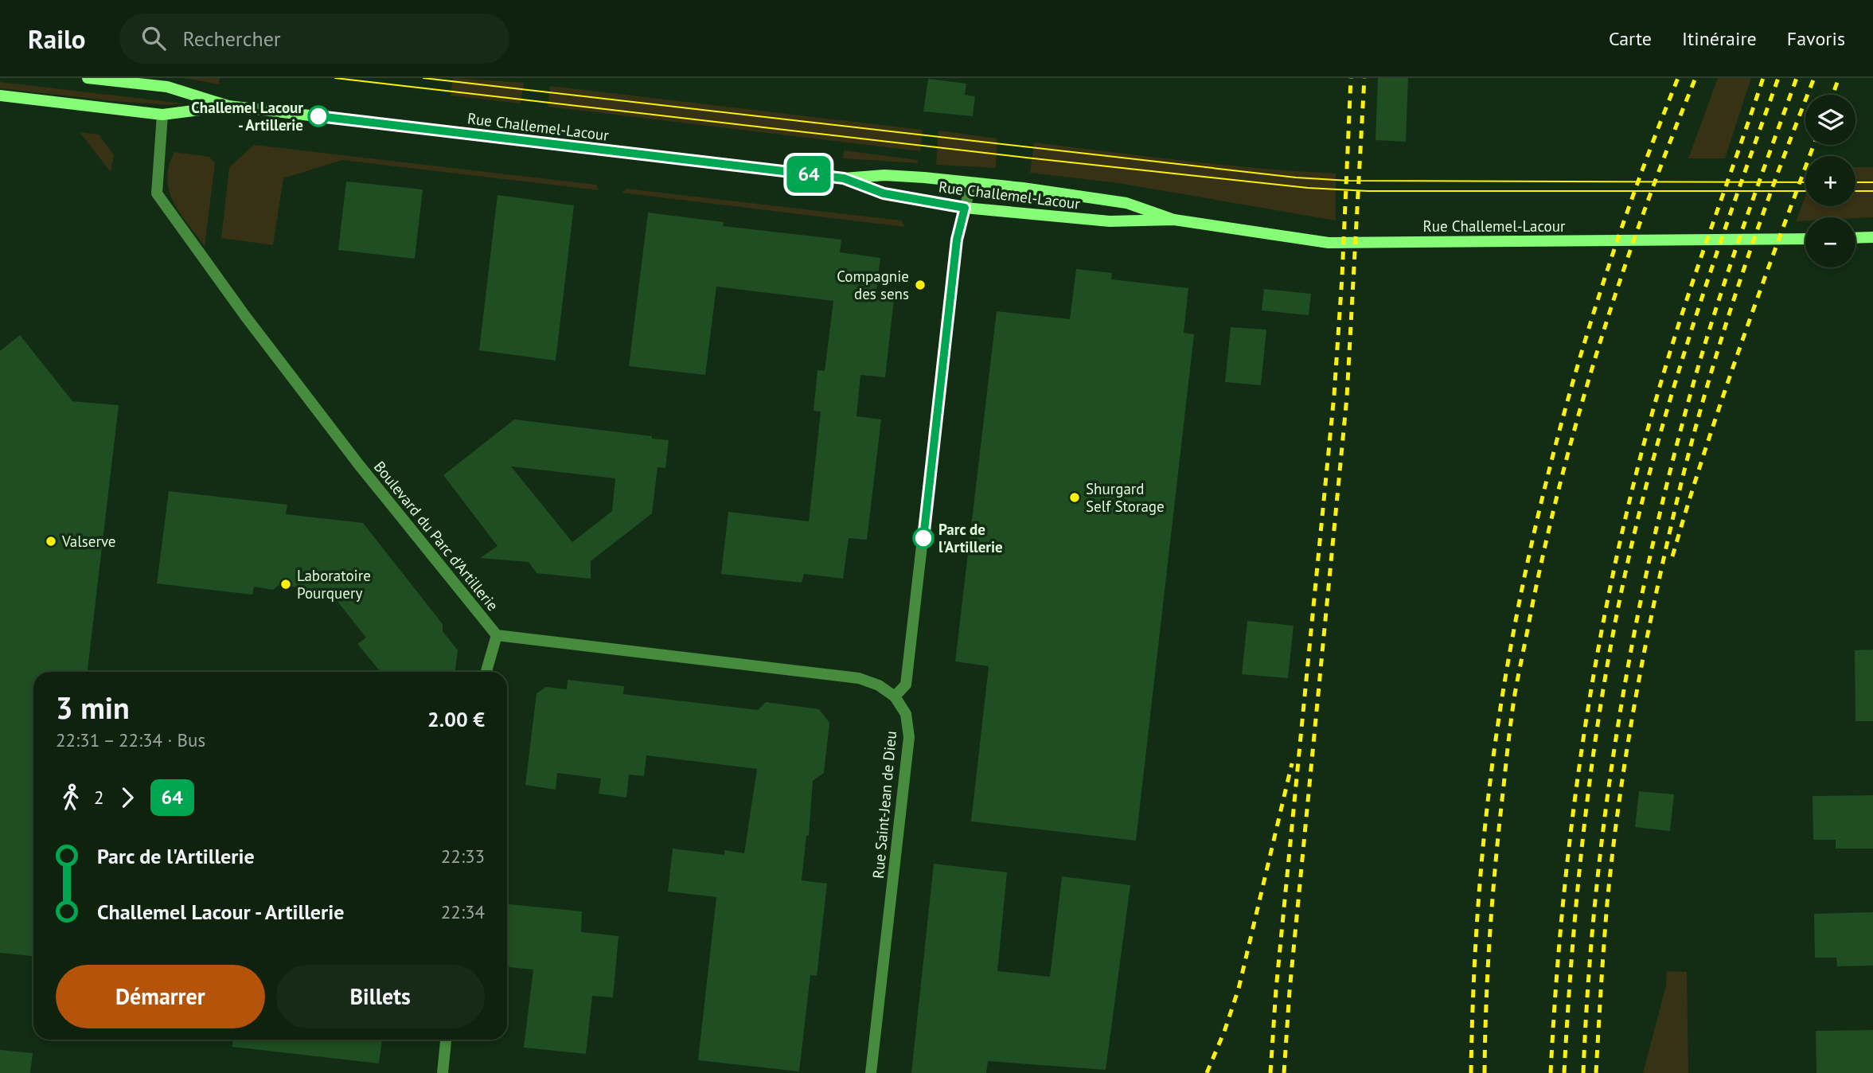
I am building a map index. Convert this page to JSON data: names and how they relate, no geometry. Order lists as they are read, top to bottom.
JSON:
{
  "streets": {
    "street": ["Rue Challemel-Lacour", "Boulevard du Parc d'Artillerie", "Rue Saint-Jean de Dieu"]
  },
  "crossings": [
    ["Rue Challemel-Lacour", "Boulevard du Parc d'Artillerie"],
    ["Boulevard du Parc d'Artillerie", "Rue Saint-Jean de Dieu"]
  ],
  "places": [
    "Challemel Lacour - Artillerie",
    "Compagnie des sens",
    "Shurgard Self Storage",
    "Parc de l'Artillerie",
    "Valserve",
    "Laboratoire Pourquery"
  ],
  "lines": ["bus line 64"],
  "page": {
    "header": "Railo",
    "search": "Rechercher",
    "nav": ["Carte", "Itinéraire", "Favoris"],
    "on_map": "64",
    "map_buttons": ["+", "−"],
    "heading": ["3 min", "22:31 – 22:34 · Bus", "2.00 €"],
    "legs": ["2", "64"],
    "list": [
      {
        "name": "Parc de l'Artillerie",
        "value": "22:33"
      },
      {
        "name": "Challemel Lacour - Artillerie",
        "value": "22:34"
      }
    ],
    "buttons": ["Démarrer", "Billets"]
  }
}
